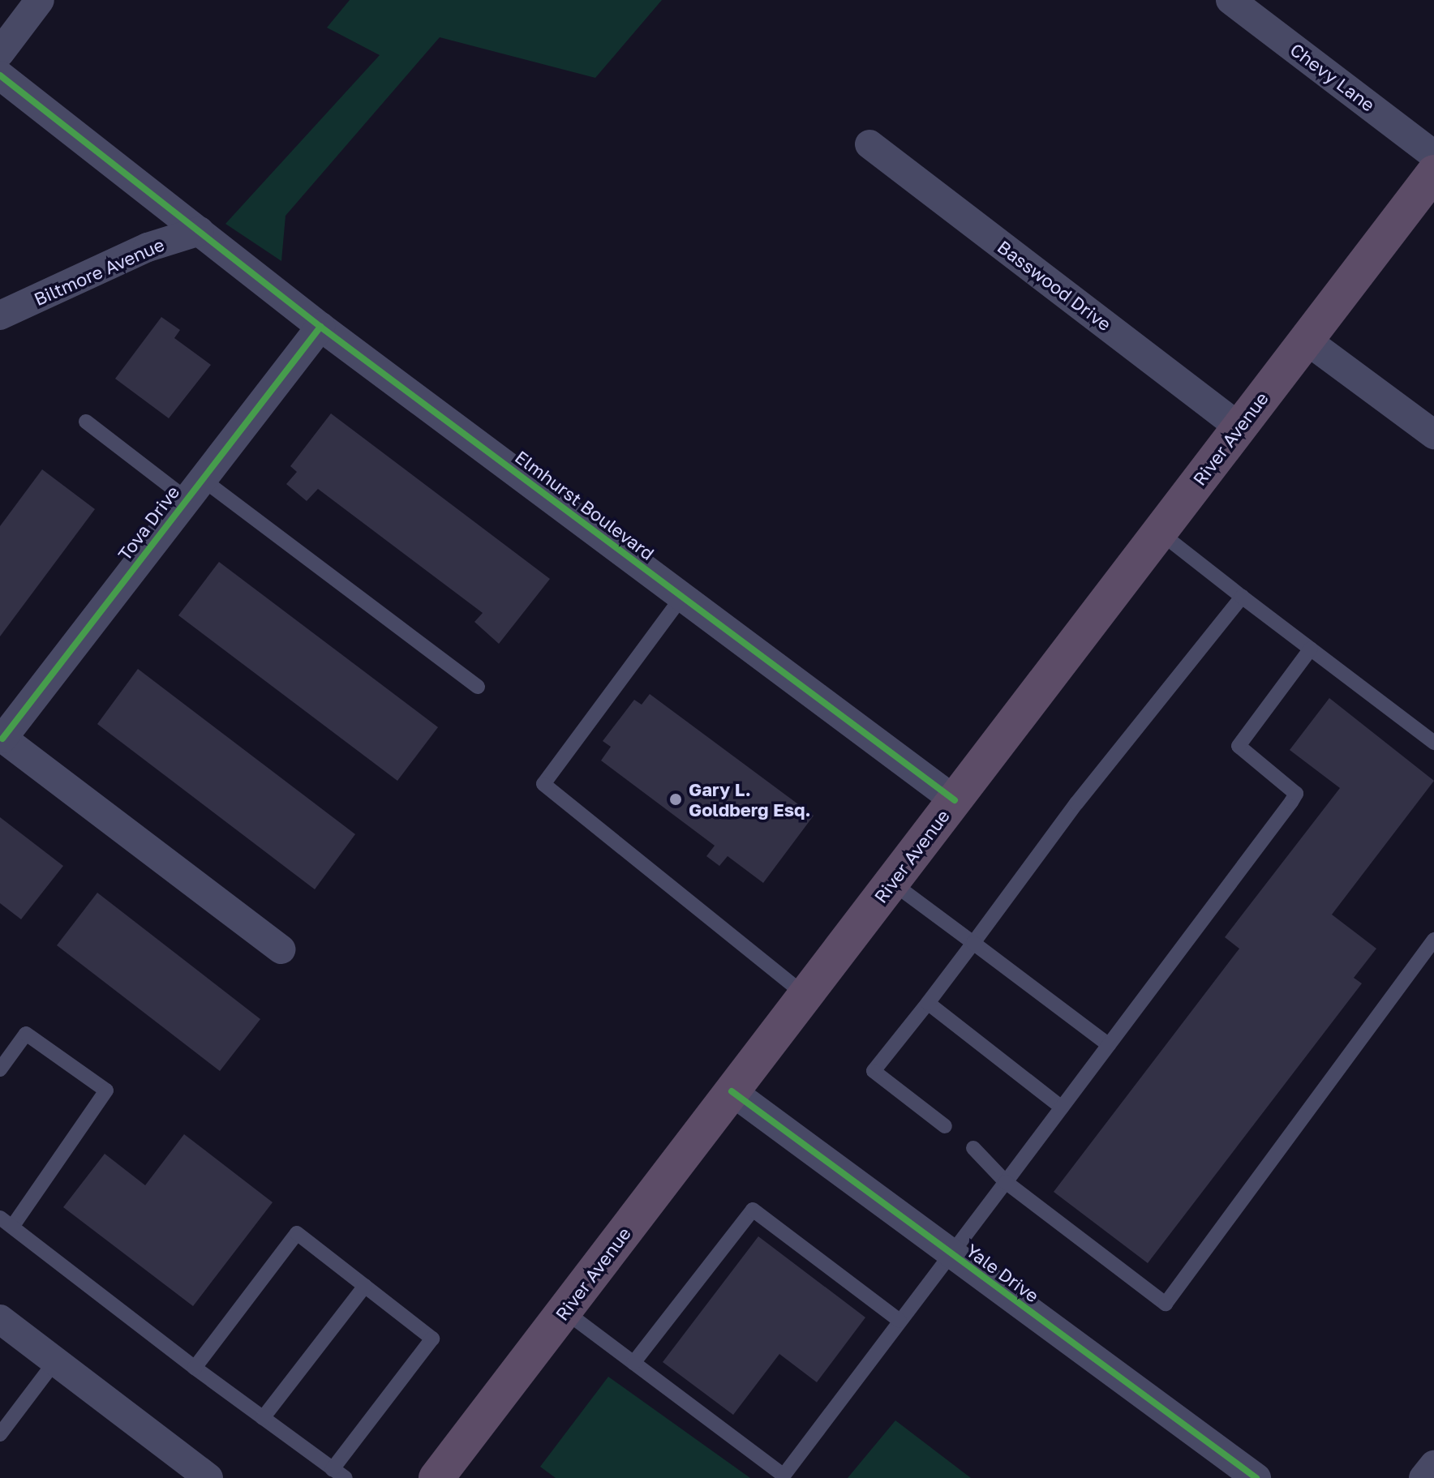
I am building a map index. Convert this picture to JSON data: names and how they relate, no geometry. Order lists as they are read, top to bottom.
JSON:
{
  "streets": {
    "highway": ["River Avenue"],
    "street": [
      "Chevy Lane",
      "Biltmore Avenue",
      "Basswood Drive",
      "Elmhurst Boulevard",
      "Tova Drive",
      "Yale Drive"
    ]
  },
  "crossings": [
    ["Biltmore Avenue", "Elmhurst Boulevard"],
    ["Basswood Drive", "River Avenue"],
    ["River Avenue", "Elmhurst Boulevard"],
    ["River Avenue", "Yale Drive"],
    ["Elmhurst Boulevard", "Tova Drive"]
  ],
  "places": ["Gary L. Goldberg Esq."]
}
